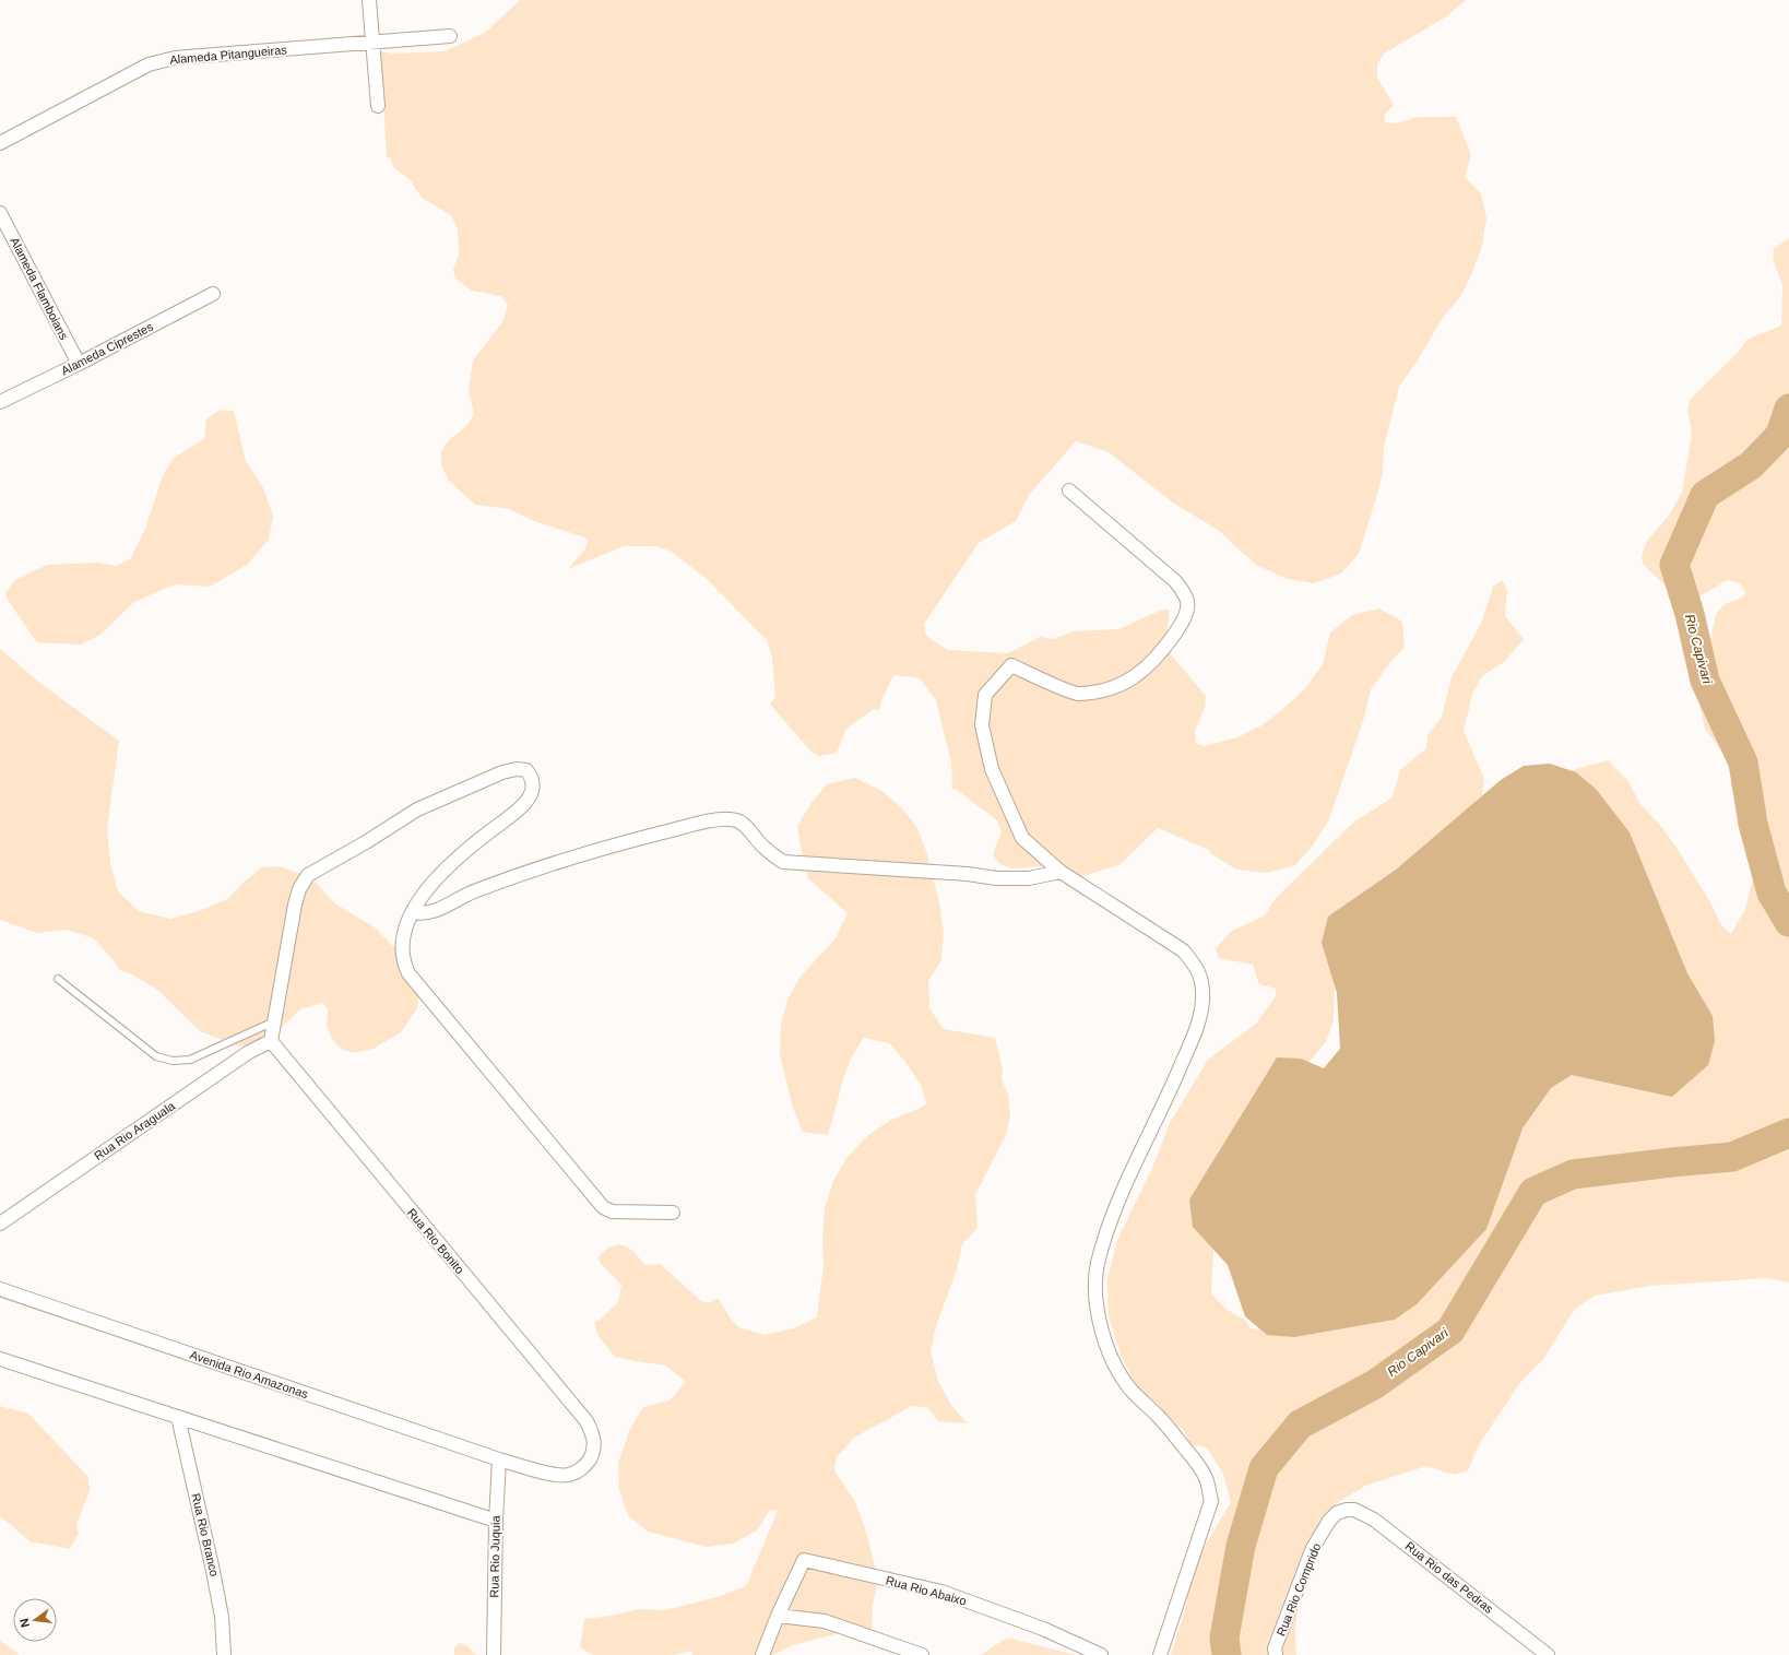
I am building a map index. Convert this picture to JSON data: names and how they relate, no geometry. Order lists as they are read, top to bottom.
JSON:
{
  "streets": {
    "street": [
      "Alameda Pitangueiras",
      "Alameda Flamboians",
      "Alameda Ciprestes",
      "Rua Rio Araguala",
      "Rua Rio Bonito",
      "Avenida Rio Amazonas",
      "Rua Rio Branco",
      "Rua Rio Juquia",
      "Rua Rio das Pedras",
      "Rua Rio Comprido",
      "Rua Rio Abaixo"
    ]
  },
  "crossings": [
    ["Alameda Flamboians", "Alameda Ciprestes"],
    ["Rua Rio Araguala", "Rua Rio Bonito"],
    ["Rua Rio Bonito", "Avenida Rio Amazonas"],
    ["Rua Rio Bonito", "Rua Rio Juquia"],
    ["Avenida Rio Amazonas", "Rua Rio Juquia"],
    ["Rua Rio das Pedras", "Rua Rio Comprido"]
  ],
  "water": ["Rio Capivari"],
  "north": "left"
}
